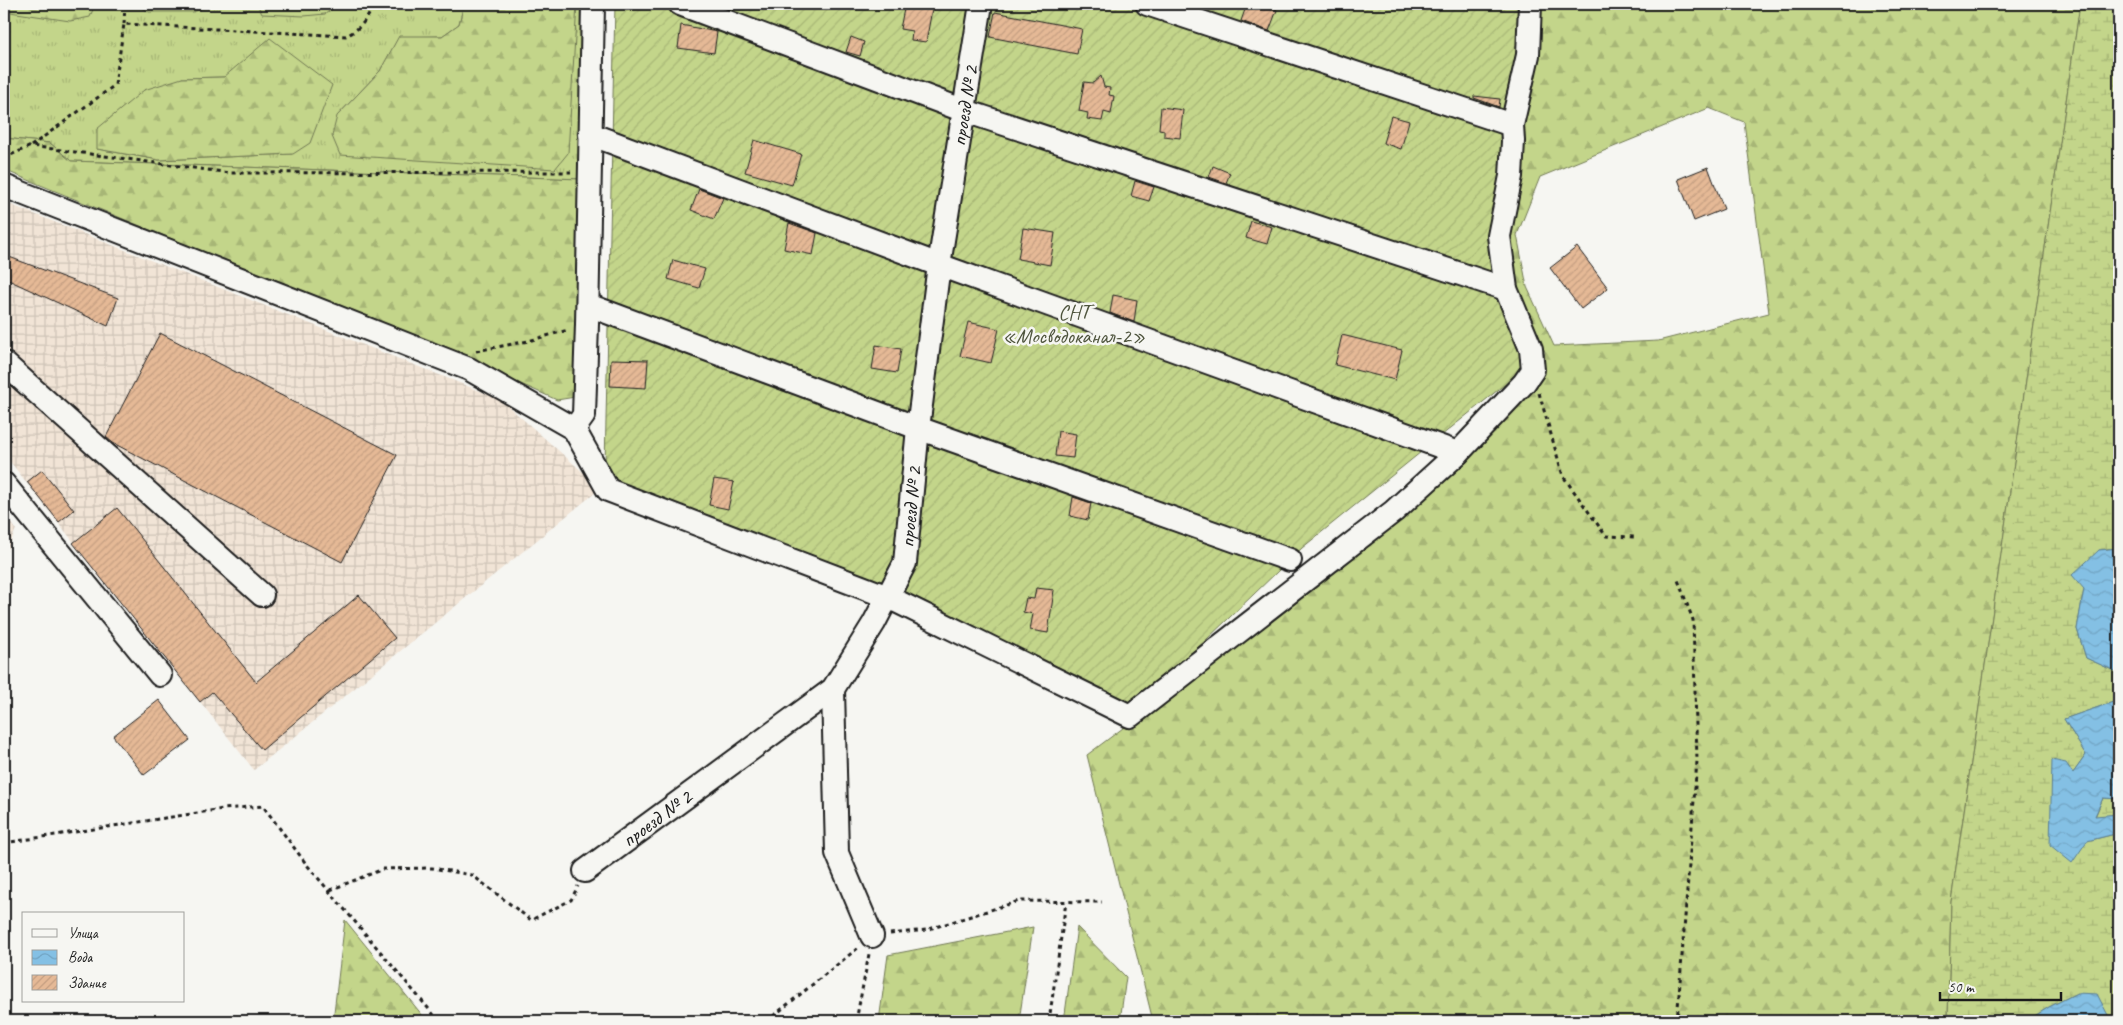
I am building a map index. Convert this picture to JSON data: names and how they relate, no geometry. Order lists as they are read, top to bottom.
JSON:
{
  "streets": {
    "street": ["проезд № 2"]
  },
  "parks": ["СНТ «Мосводоканал-2»"],
  "legend": ["Улица", "Вода", "Здание"],
  "scale_bar": "50 m"
}
